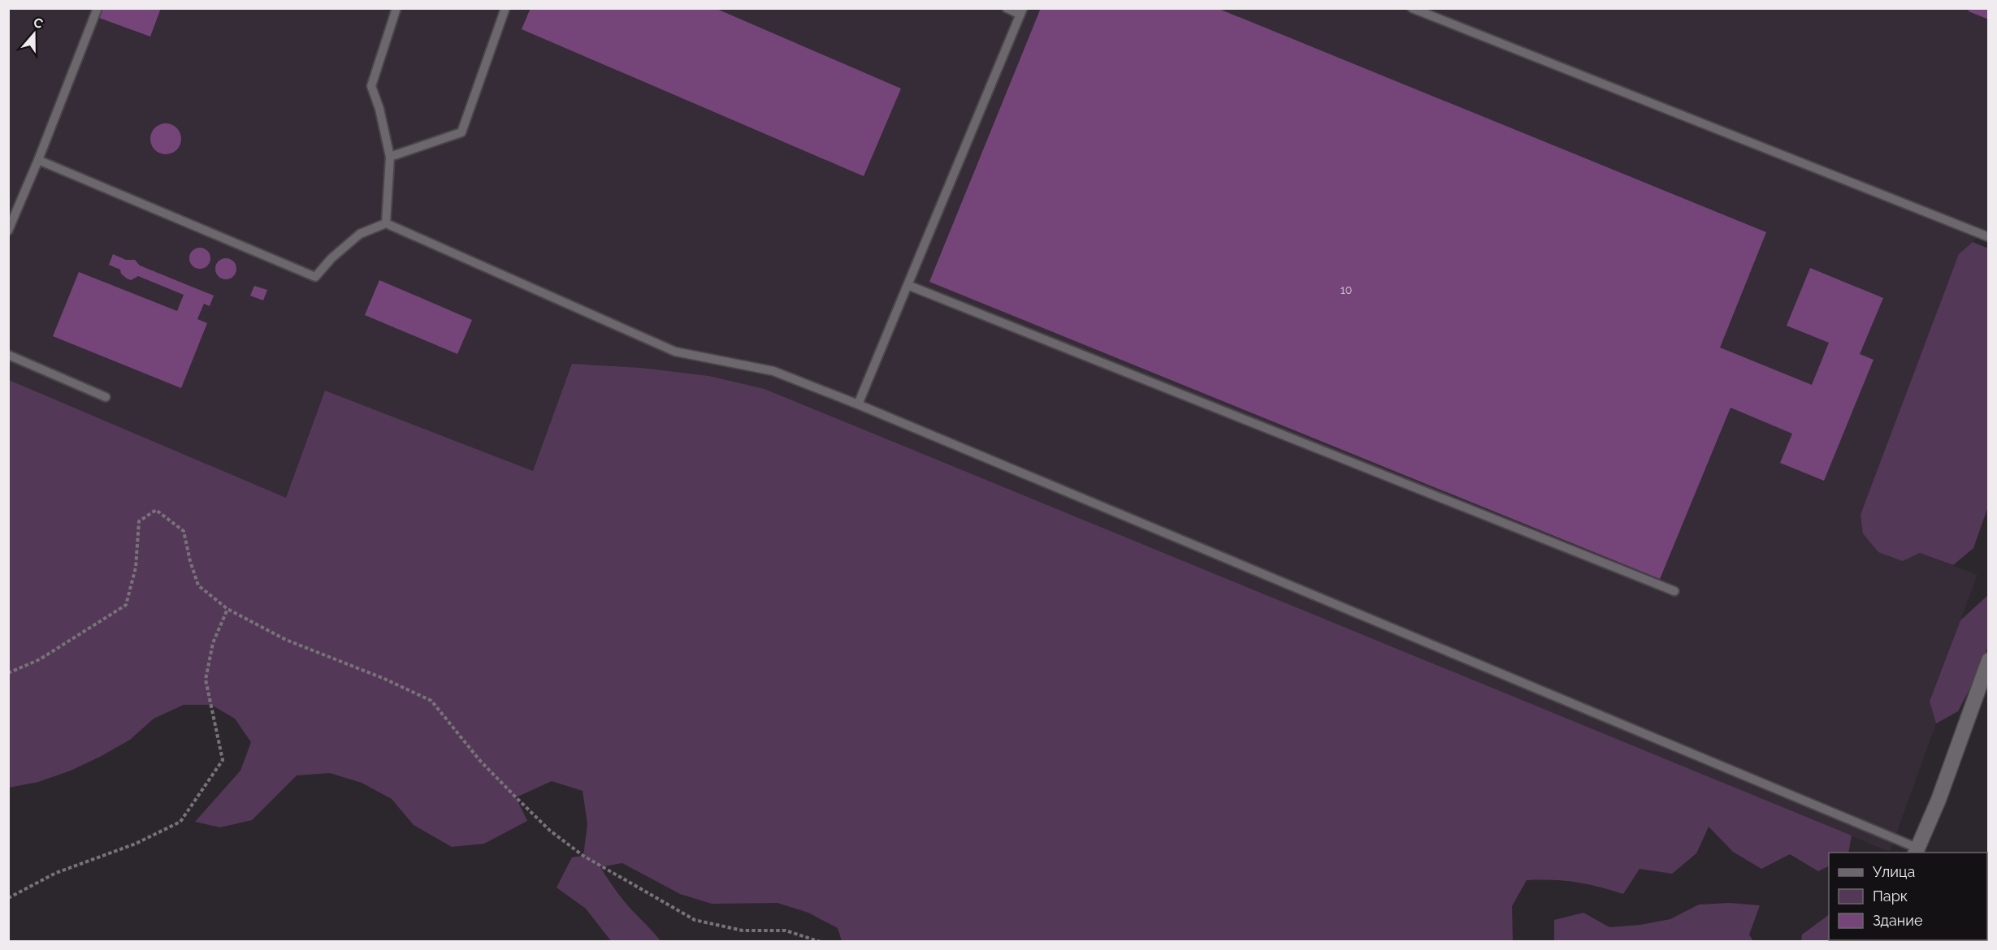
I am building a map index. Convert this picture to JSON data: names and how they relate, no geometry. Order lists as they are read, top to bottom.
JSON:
{
  "house_numbers": ["10"],
  "legend": ["Улица", "Парк", "Здание"],
  "north": "top"
}
